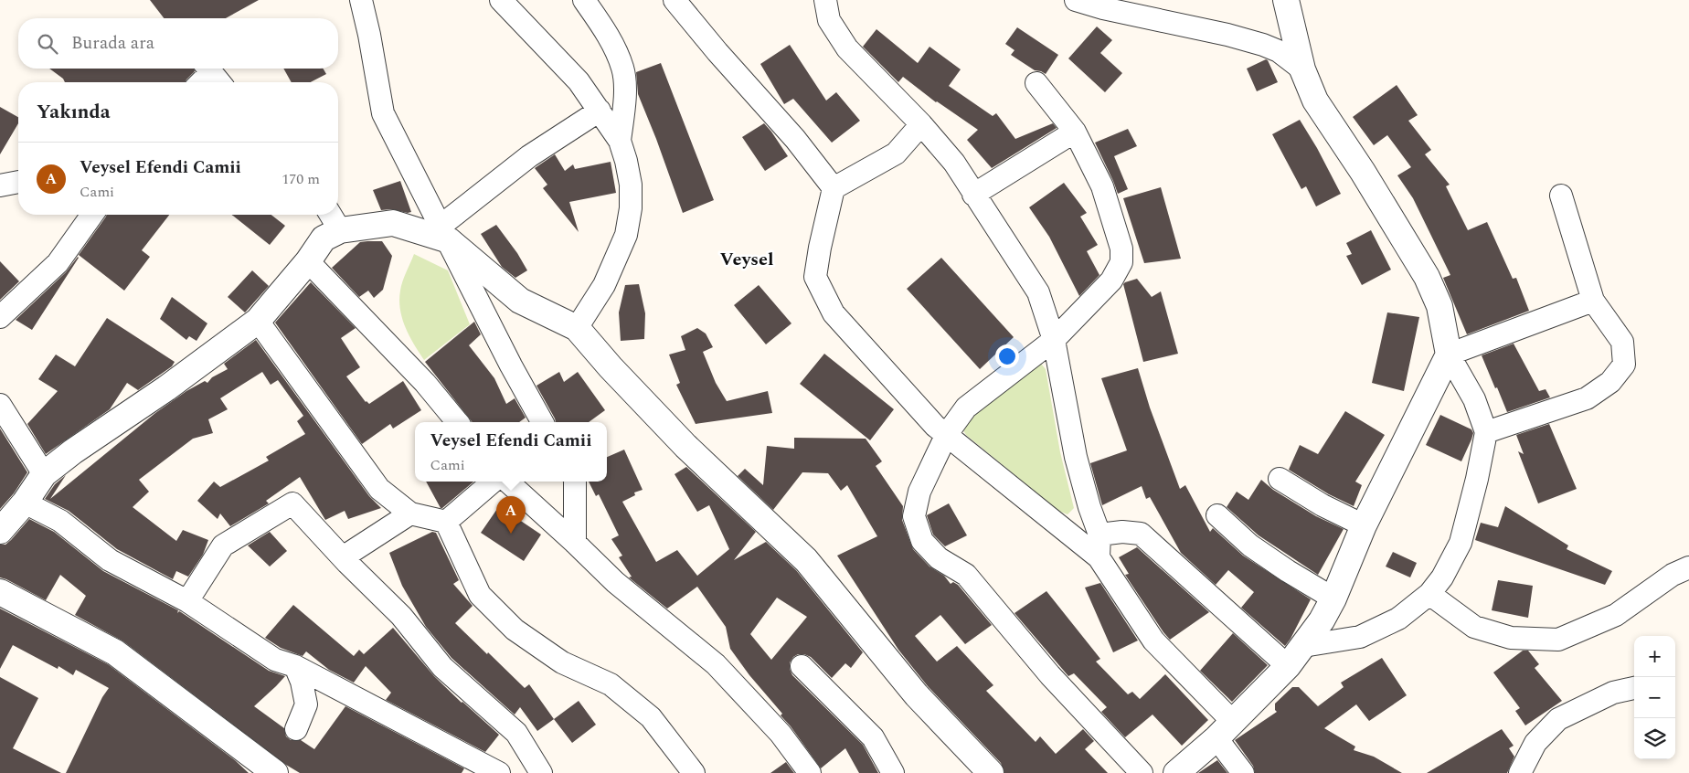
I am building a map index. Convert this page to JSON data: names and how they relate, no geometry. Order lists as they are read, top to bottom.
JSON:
{
  "districts": ["Veysel"],
  "page": {
    "search": "Burada ara",
    "heading": "Yakında",
    "list": [
      {
        "mark": "A",
        "name": "Veysel Efendi Camii",
        "note": "Cami",
        "value": "170 m"
      }
    ],
    "popup": ["Veysel Efendi Camii", "Cami"],
    "pins": "A",
    "map_buttons": ["+", "−"]
  }
}
